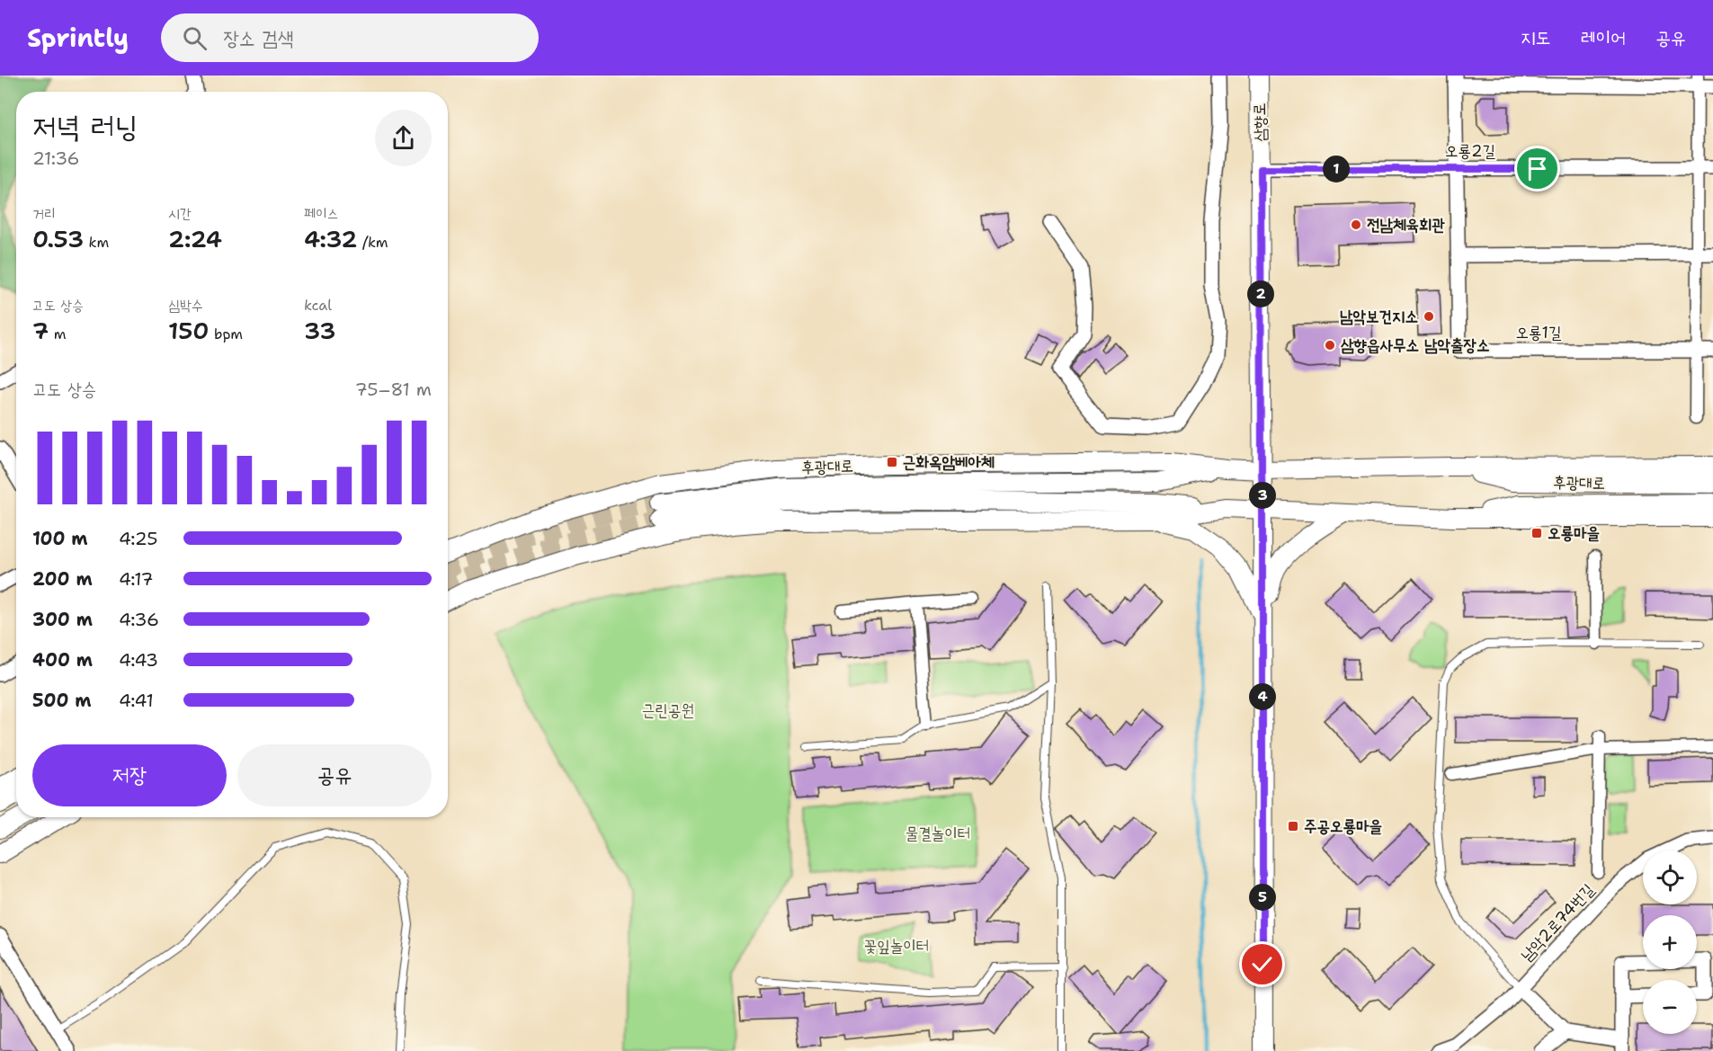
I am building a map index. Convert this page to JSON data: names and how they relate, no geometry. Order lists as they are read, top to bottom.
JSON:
{
  "streets": {
    "street": [
      "삼향로",
      "오룡2길",
      "오룡1길",
      "후광대로",
      "남악2로74번길"
    ]
  },
  "crossings": [
    ["삼향로", "오룡2길"],
    ["삼향로", "후광대로"],
    ["오룡2길", "오룡1길"]
  ],
  "parks": ["근린공원", "물결놀이터", "꽃잎놀이터"],
  "places": {
    "other": ["전남체육회관", "남악보건지소", "삼향읍사무소 남악출장소"],
    "transit": ["근화옥암베아체", "오룡마을", "주공오룡마을"]
  },
  "page": {
    "header": "Sprintly",
    "search": "장소 검색",
    "nav": ["지도", "레이어", "공유"],
    "heading": ["저녁 러닝", "21:36"],
    "pins": [
      "1",
      "2",
      "3",
      "4",
      "5"
    ],
    "stats": [
      ["거리", "0.53 km"],
      ["시간", "2:24"],
      ["페이스", "4:32 /km"],
      ["고도 상승", "7 m"],
      ["심박수", "150 bpm"],
      ["kcal", "33"]
    ],
    "chart": ["고도 상승", "75–81 m"],
    "list": [
      {
        "name": "100 m",
        "note": "4:25"
      },
      {
        "name": "200 m",
        "note": "4:17"
      },
      {
        "name": "300 m",
        "note": "4:36"
      },
      {
        "name": "400 m",
        "note": "4:43"
      },
      {
        "name": "500 m",
        "note": "4:41"
      }
    ],
    "buttons": ["저장", "공유"],
    "map_buttons": ["+", "−"]
  }
}
